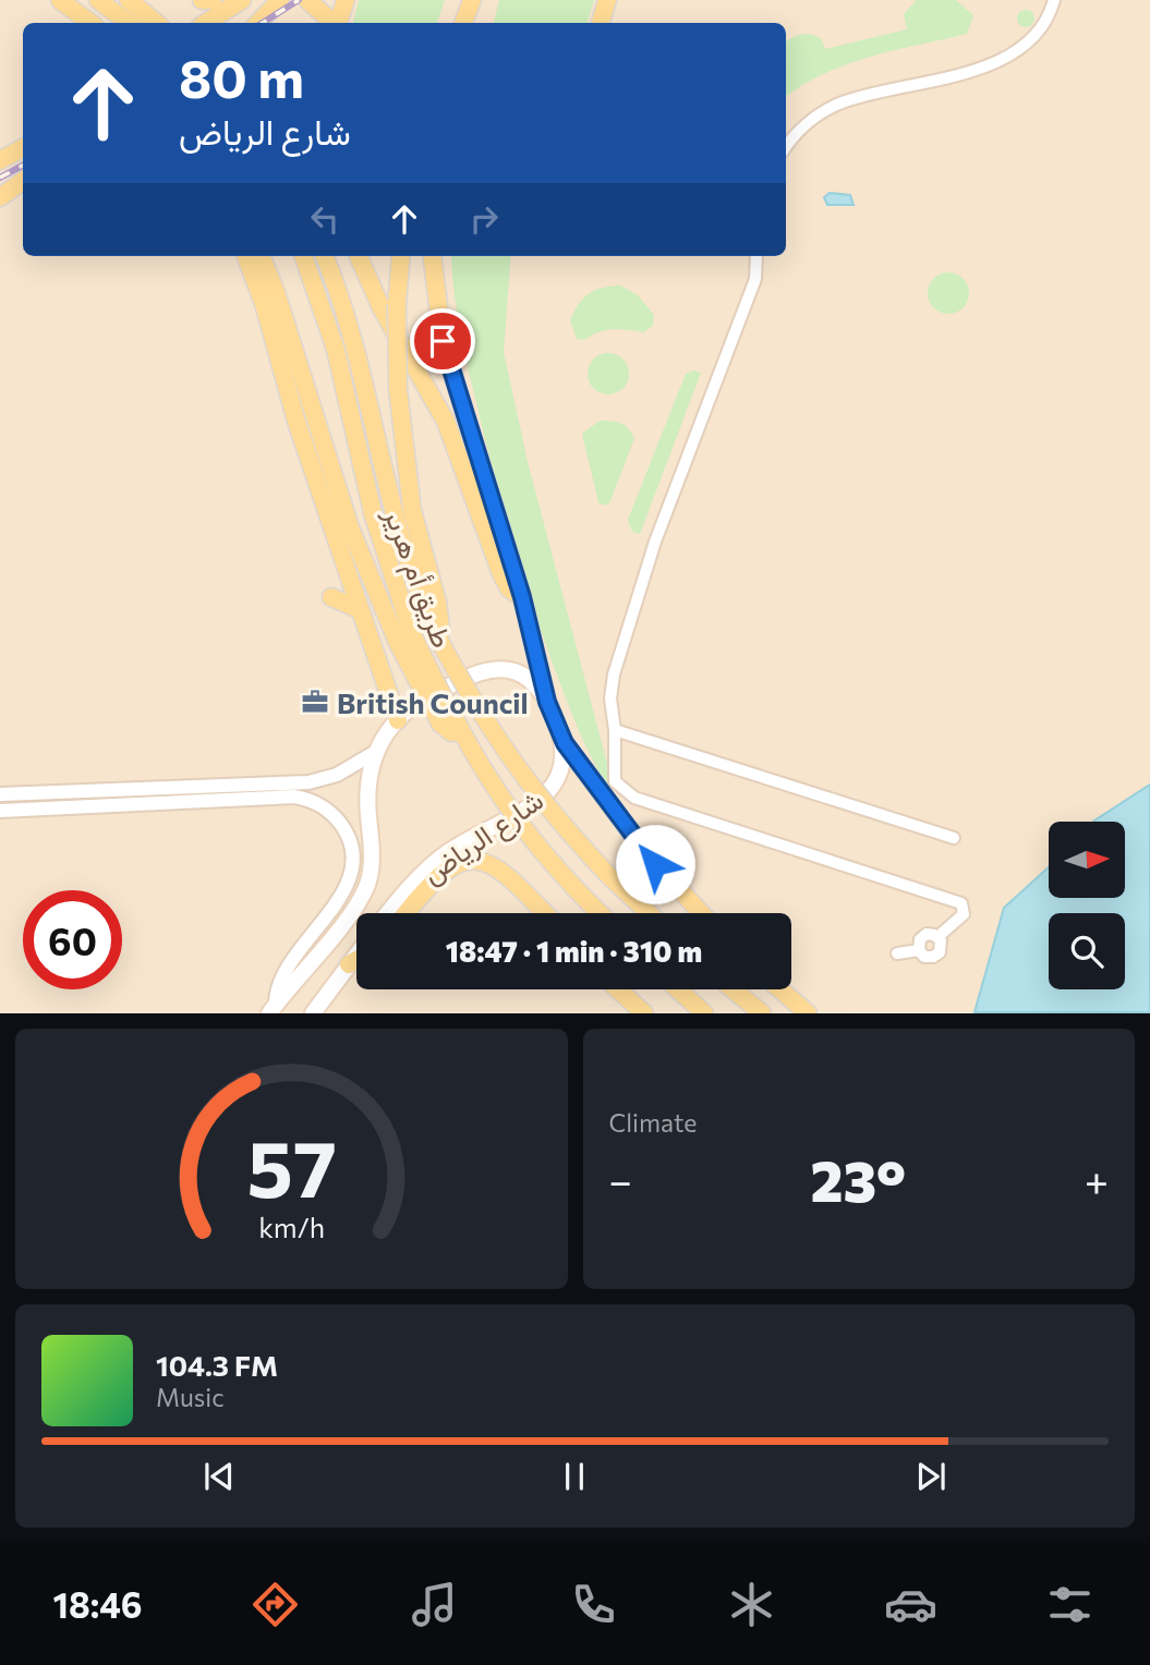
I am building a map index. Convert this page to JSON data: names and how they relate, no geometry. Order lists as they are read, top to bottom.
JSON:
{
  "streets": {
    "main road": ["طريق أم هرير", "شارع الرياض"]
  },
  "places": {
    "office": ["British Council"]
  },
  "north": "right",
  "page": {
    "turn": ["80 m", "شارع الرياض"],
    "limit": "60",
    "trip": "18:47 · 1 min · 310 m",
    "tile": "Climate",
    "heat": ["−", "23°", "+"],
    "song": ["104.3 FM", "Music"],
    "tabs": "18:46",
    "gauge": ["57", "km/h"]
  }
}
